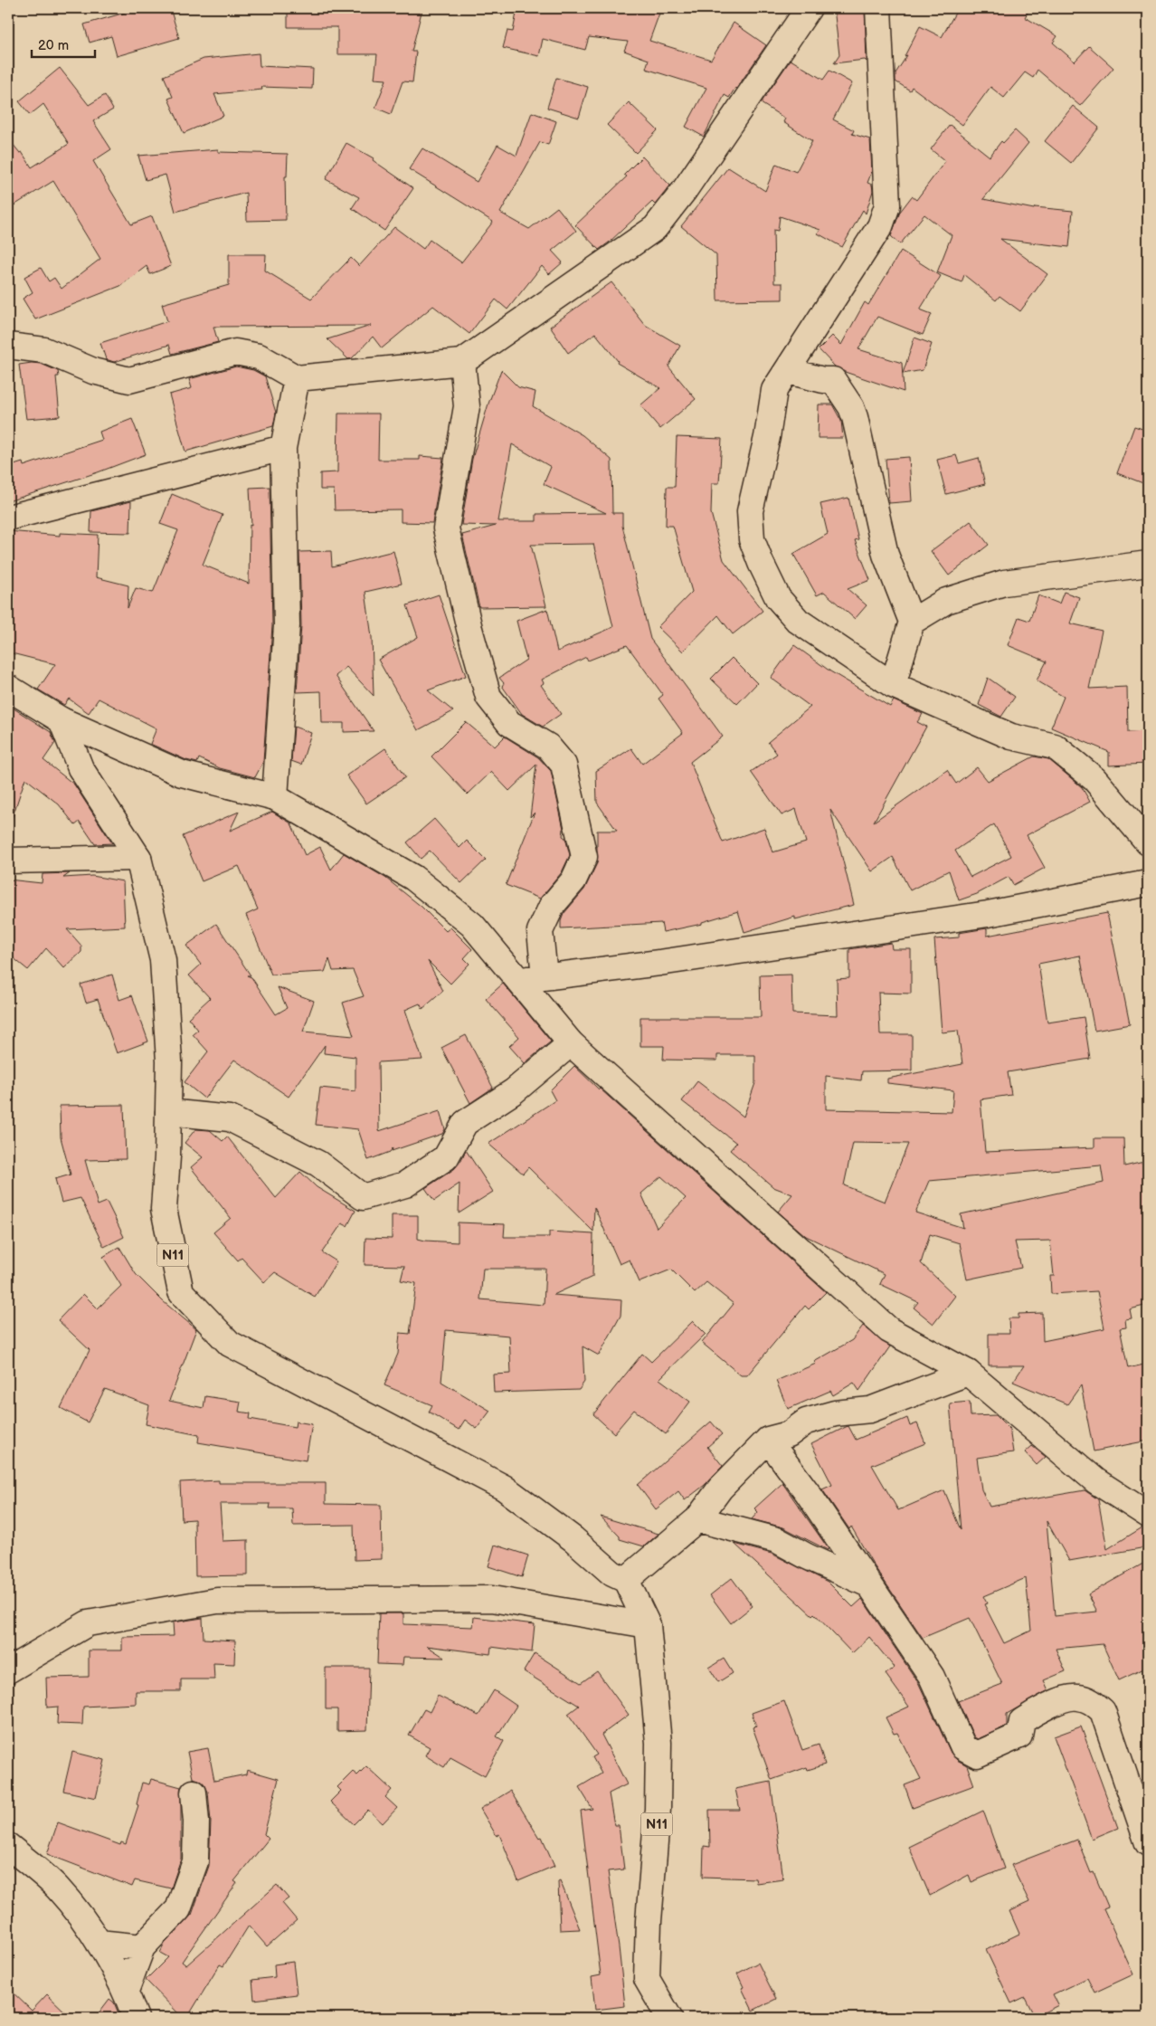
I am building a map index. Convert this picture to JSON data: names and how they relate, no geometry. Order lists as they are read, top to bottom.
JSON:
{
  "streets": {
    "main road": ["N11"]
  },
  "scale_bar": "20 m"
}
